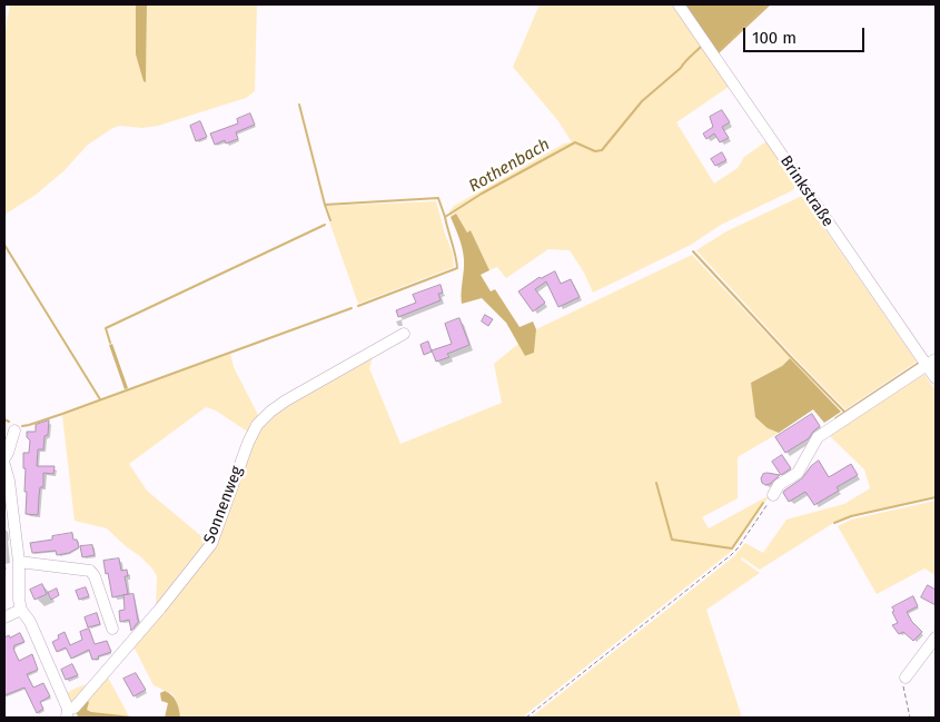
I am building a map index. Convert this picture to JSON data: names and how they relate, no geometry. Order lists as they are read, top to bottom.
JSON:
{
  "streets": {
    "street": ["Brinkstraße", "Sonnenweg"]
  },
  "water": ["Rothenbach"],
  "scale_bar": "100 m"
}
